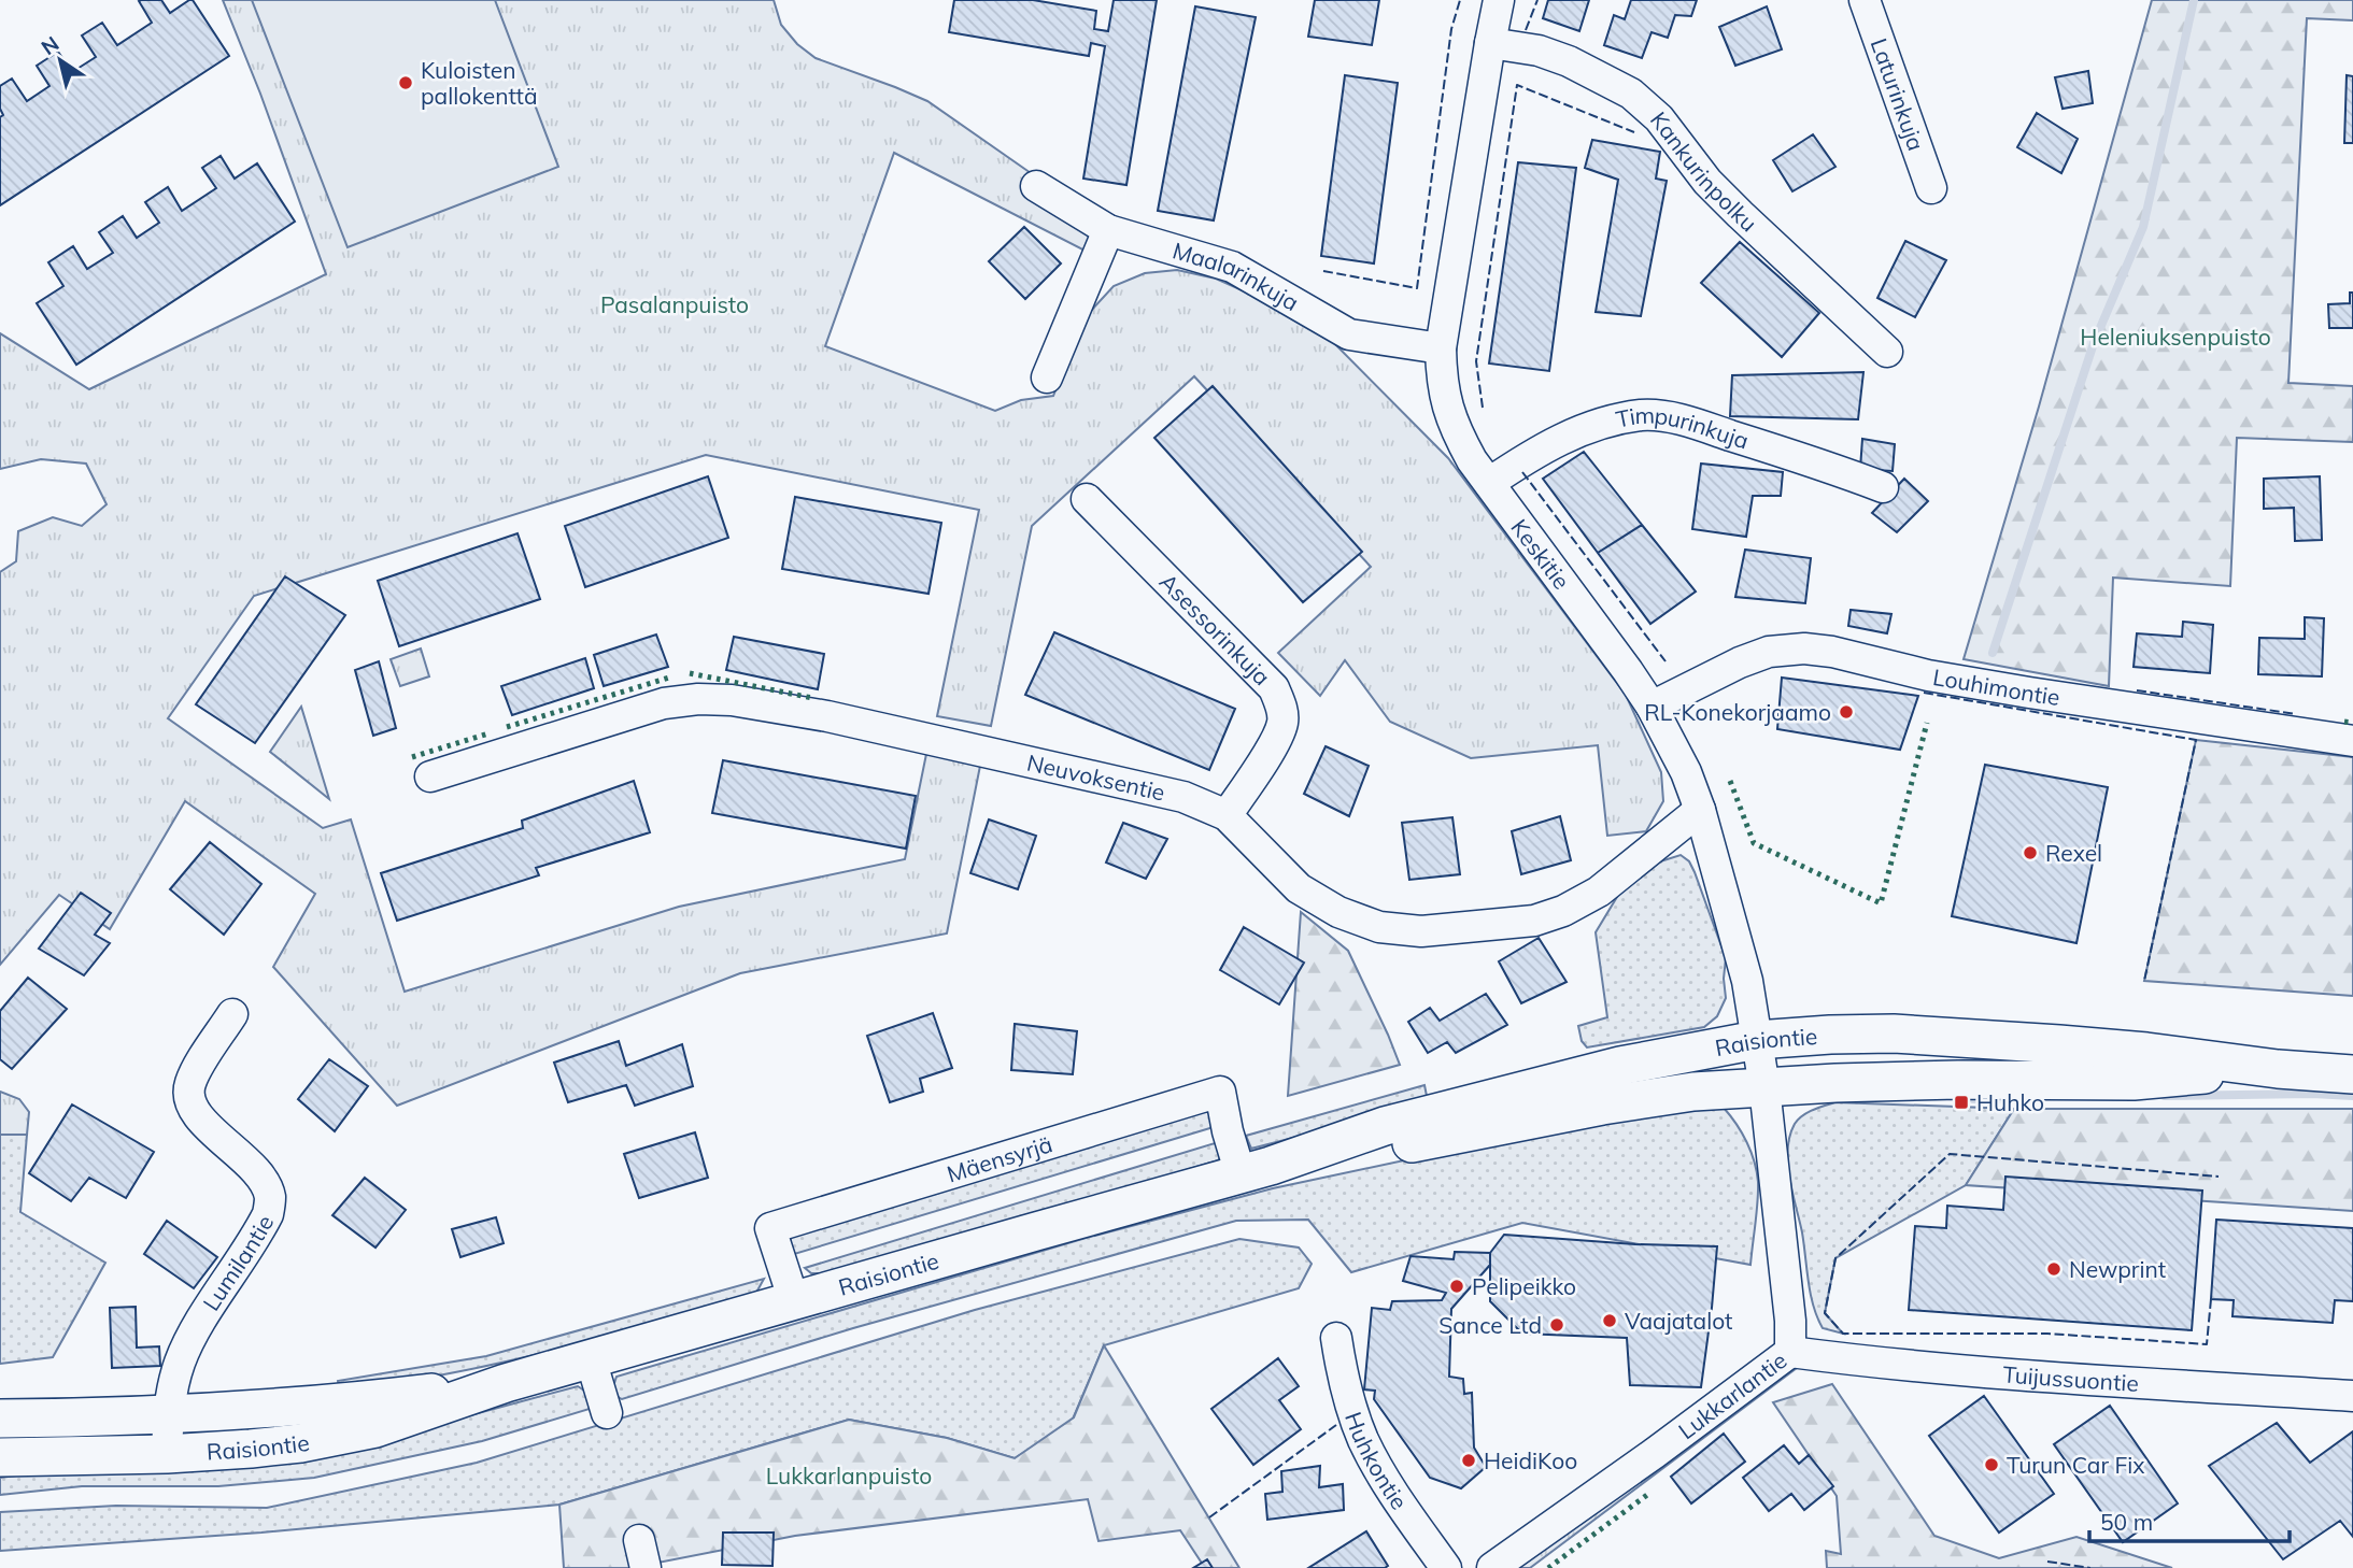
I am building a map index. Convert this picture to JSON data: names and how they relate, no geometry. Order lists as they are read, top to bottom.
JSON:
{
  "streets": {
    "main road": ["Raisiontie"],
    "street": [
      "Laturinkuja",
      "Kankurinpolku",
      "Maalarinkuja",
      "Timpurinkuja",
      "Keskitie",
      "Asessorinkuja",
      "Louhimontie",
      "Neuvoksentie",
      "Mäensyrjä",
      "Lumilantie",
      "Tuijussuontie",
      "Lukkarlantie",
      "Huhkontie"
    ]
  },
  "crossings": [
    ["Kankurinpolku", "Keskitie"],
    ["Maalarinkuja", "Keskitie"],
    ["Timpurinkuja", "Keskitie"],
    ["Keskitie", "Louhimontie"],
    ["Keskitie", "Neuvoksentie"],
    ["Keskitie", "Raisiontie"],
    ["Keskitie", "Lukkarlantie"],
    ["Asessorinkuja", "Neuvoksentie"],
    ["Raisiontie", "Mäensyrjä"],
    ["Raisiontie", "Lumilantie"],
    ["Raisiontie", "Lukkarlantie"],
    ["Tuijussuontie", "Lukkarlantie"]
  ],
  "parks": ["Pasalanpuisto", "Heleniuksenpuisto", "Lukkarlanpuisto"],
  "places": {
    "other": [
      "Kuloisten pallokenttä",
      "RL-Konekorjaamo",
      "Rexel",
      "Newprint",
      "Pelipeikko",
      "Vaajatalot",
      "Sance Ltd",
      "HeidiKoo",
      "Turun Car Fix"
    ],
    "transit": ["Huhko"]
  },
  "scale_bar": "50 m",
  "north": "top left"
}
